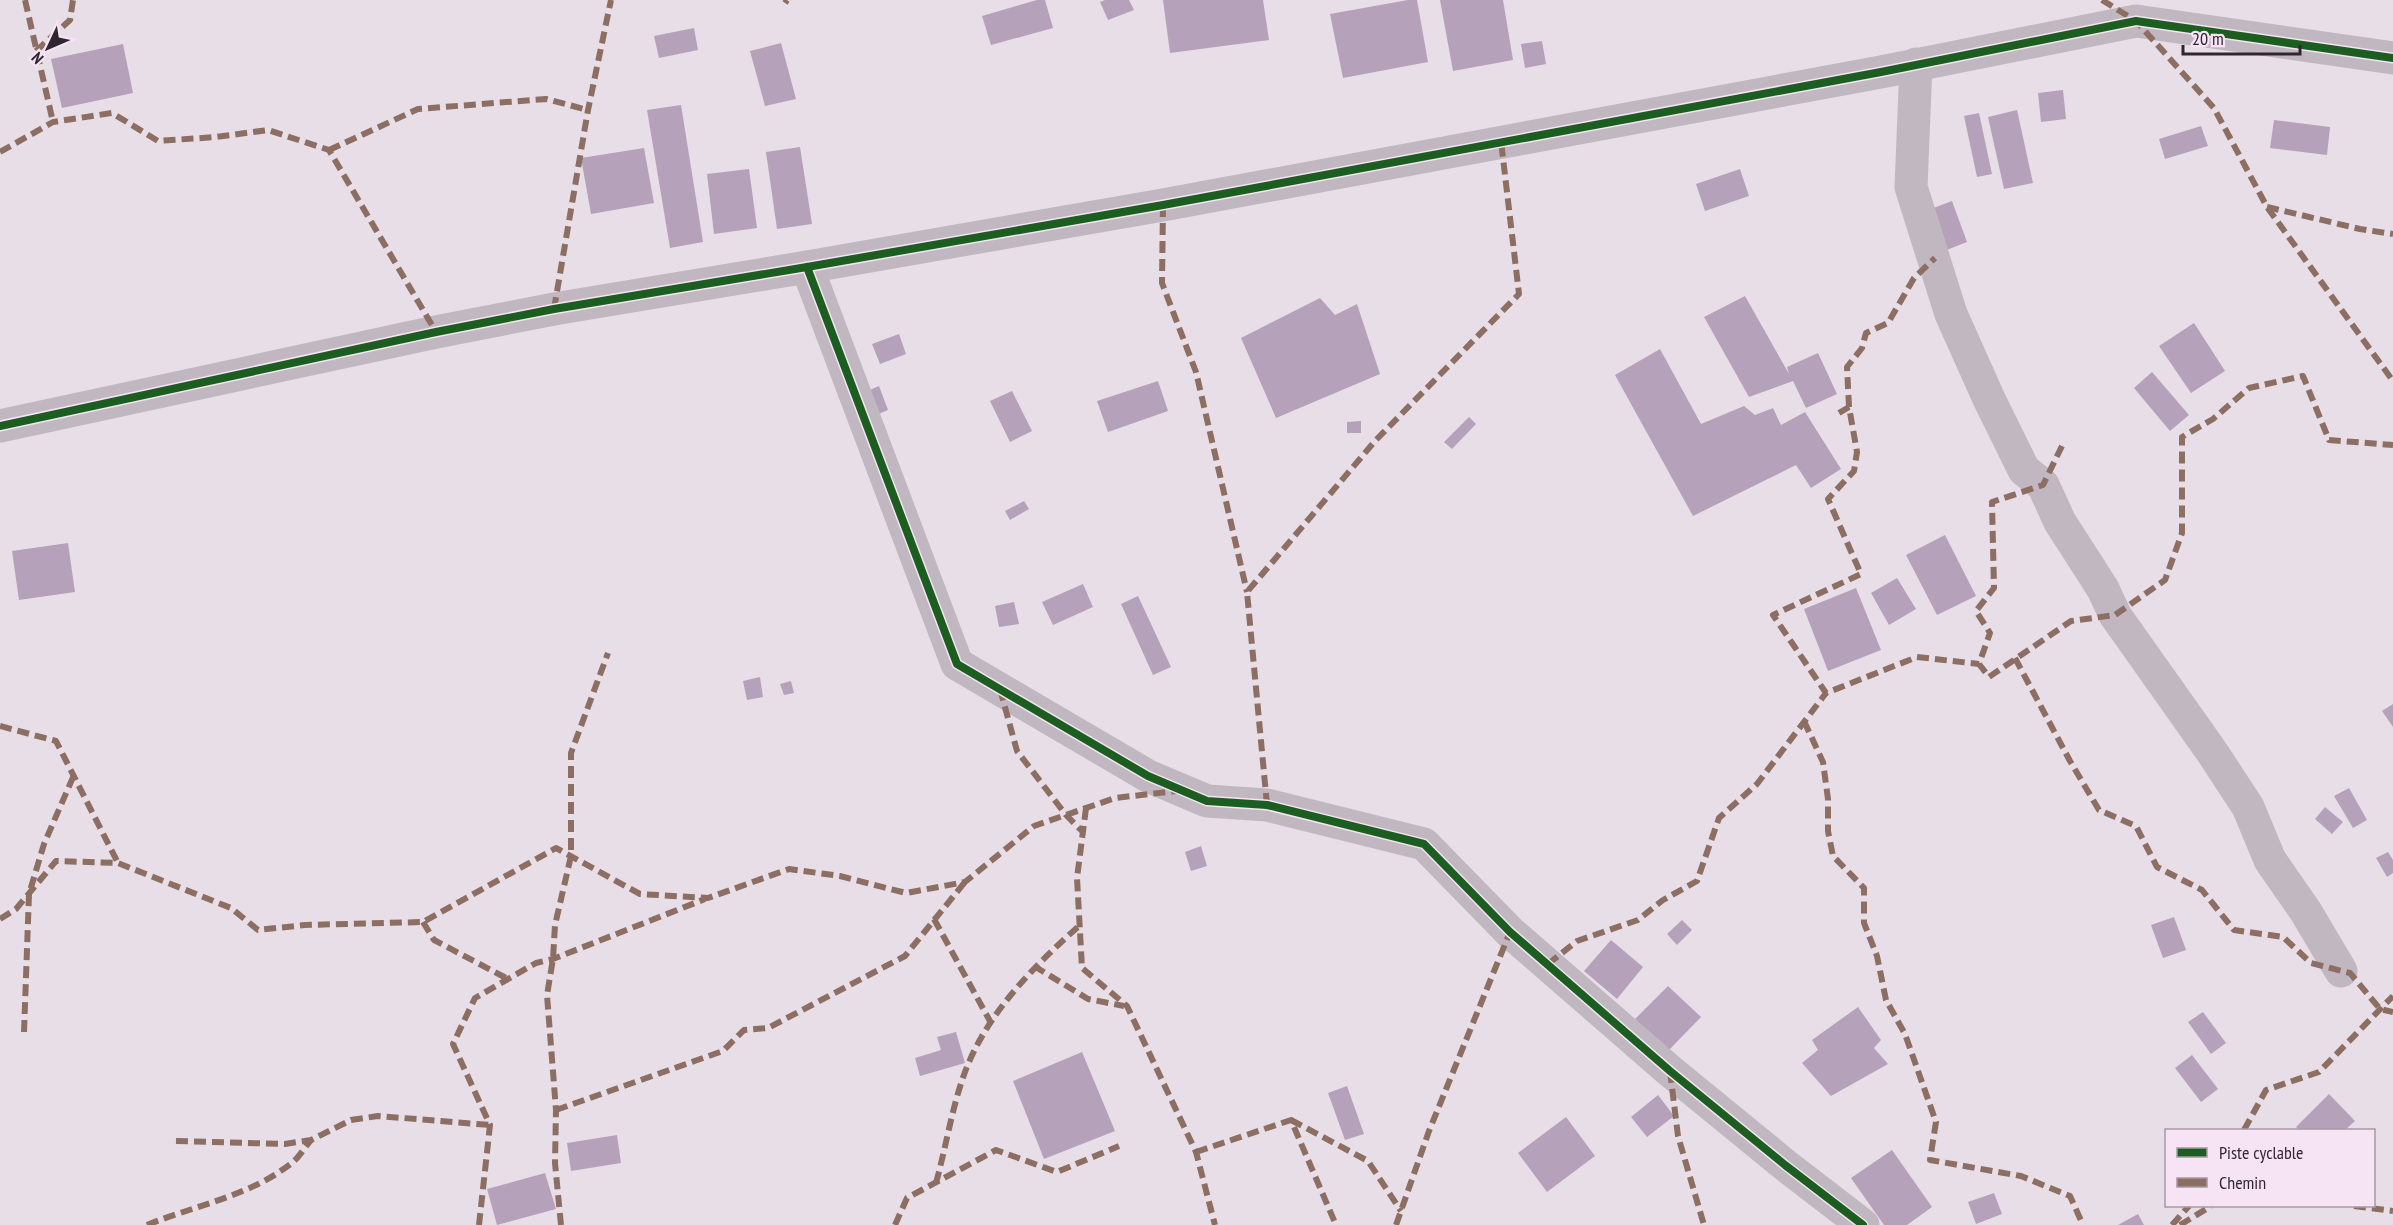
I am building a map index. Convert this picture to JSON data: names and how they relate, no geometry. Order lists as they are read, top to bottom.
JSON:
{
  "legend": ["Piste cyclable", "Chemin"],
  "scale_bar": "20 m",
  "north": "bottom left"
}
